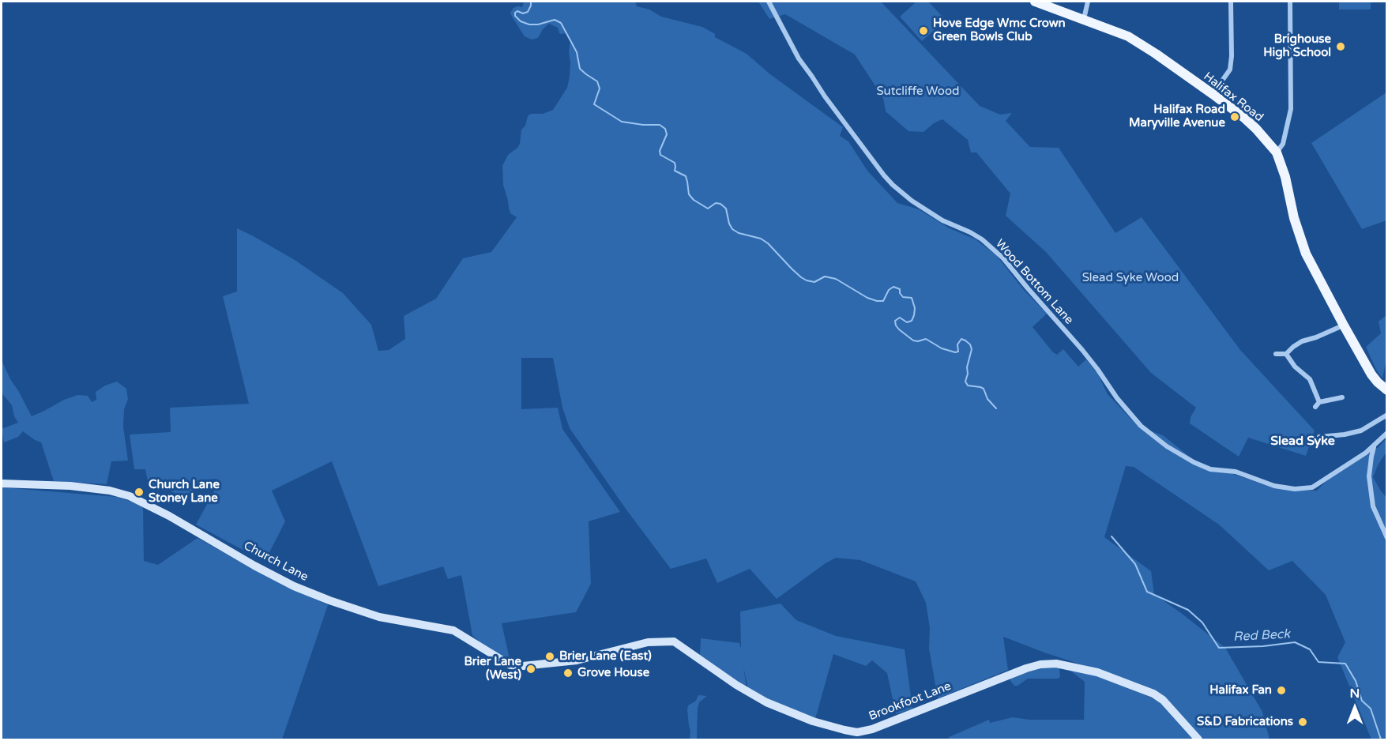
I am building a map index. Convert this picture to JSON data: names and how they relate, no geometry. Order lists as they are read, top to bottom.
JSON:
{
  "streets": {
    "main road": ["Halifax Road"],
    "street": ["Wood Bottom Lane", "Church Lane", "Brookfoot Lane"]
  },
  "crossings": [
    ["Church Lane", "Brookfoot Lane"]
  ],
  "districts": ["Slead Syke"],
  "water": ["Red Beck"],
  "parks": ["Sutcliffe Wood", "Slead Syke Wood"],
  "places": [
    "Hove Edge Wmc Crown Green Bowls Club",
    "Brighouse High School",
    "Halifax Road Maryville Avenue",
    "Church Lane Stoney Lane",
    "Brier Lane (East)",
    "Brier Lane (West)",
    "Grove House",
    "Halifax Fan",
    "S&D Fabrications"
  ],
  "north": "top"
}
